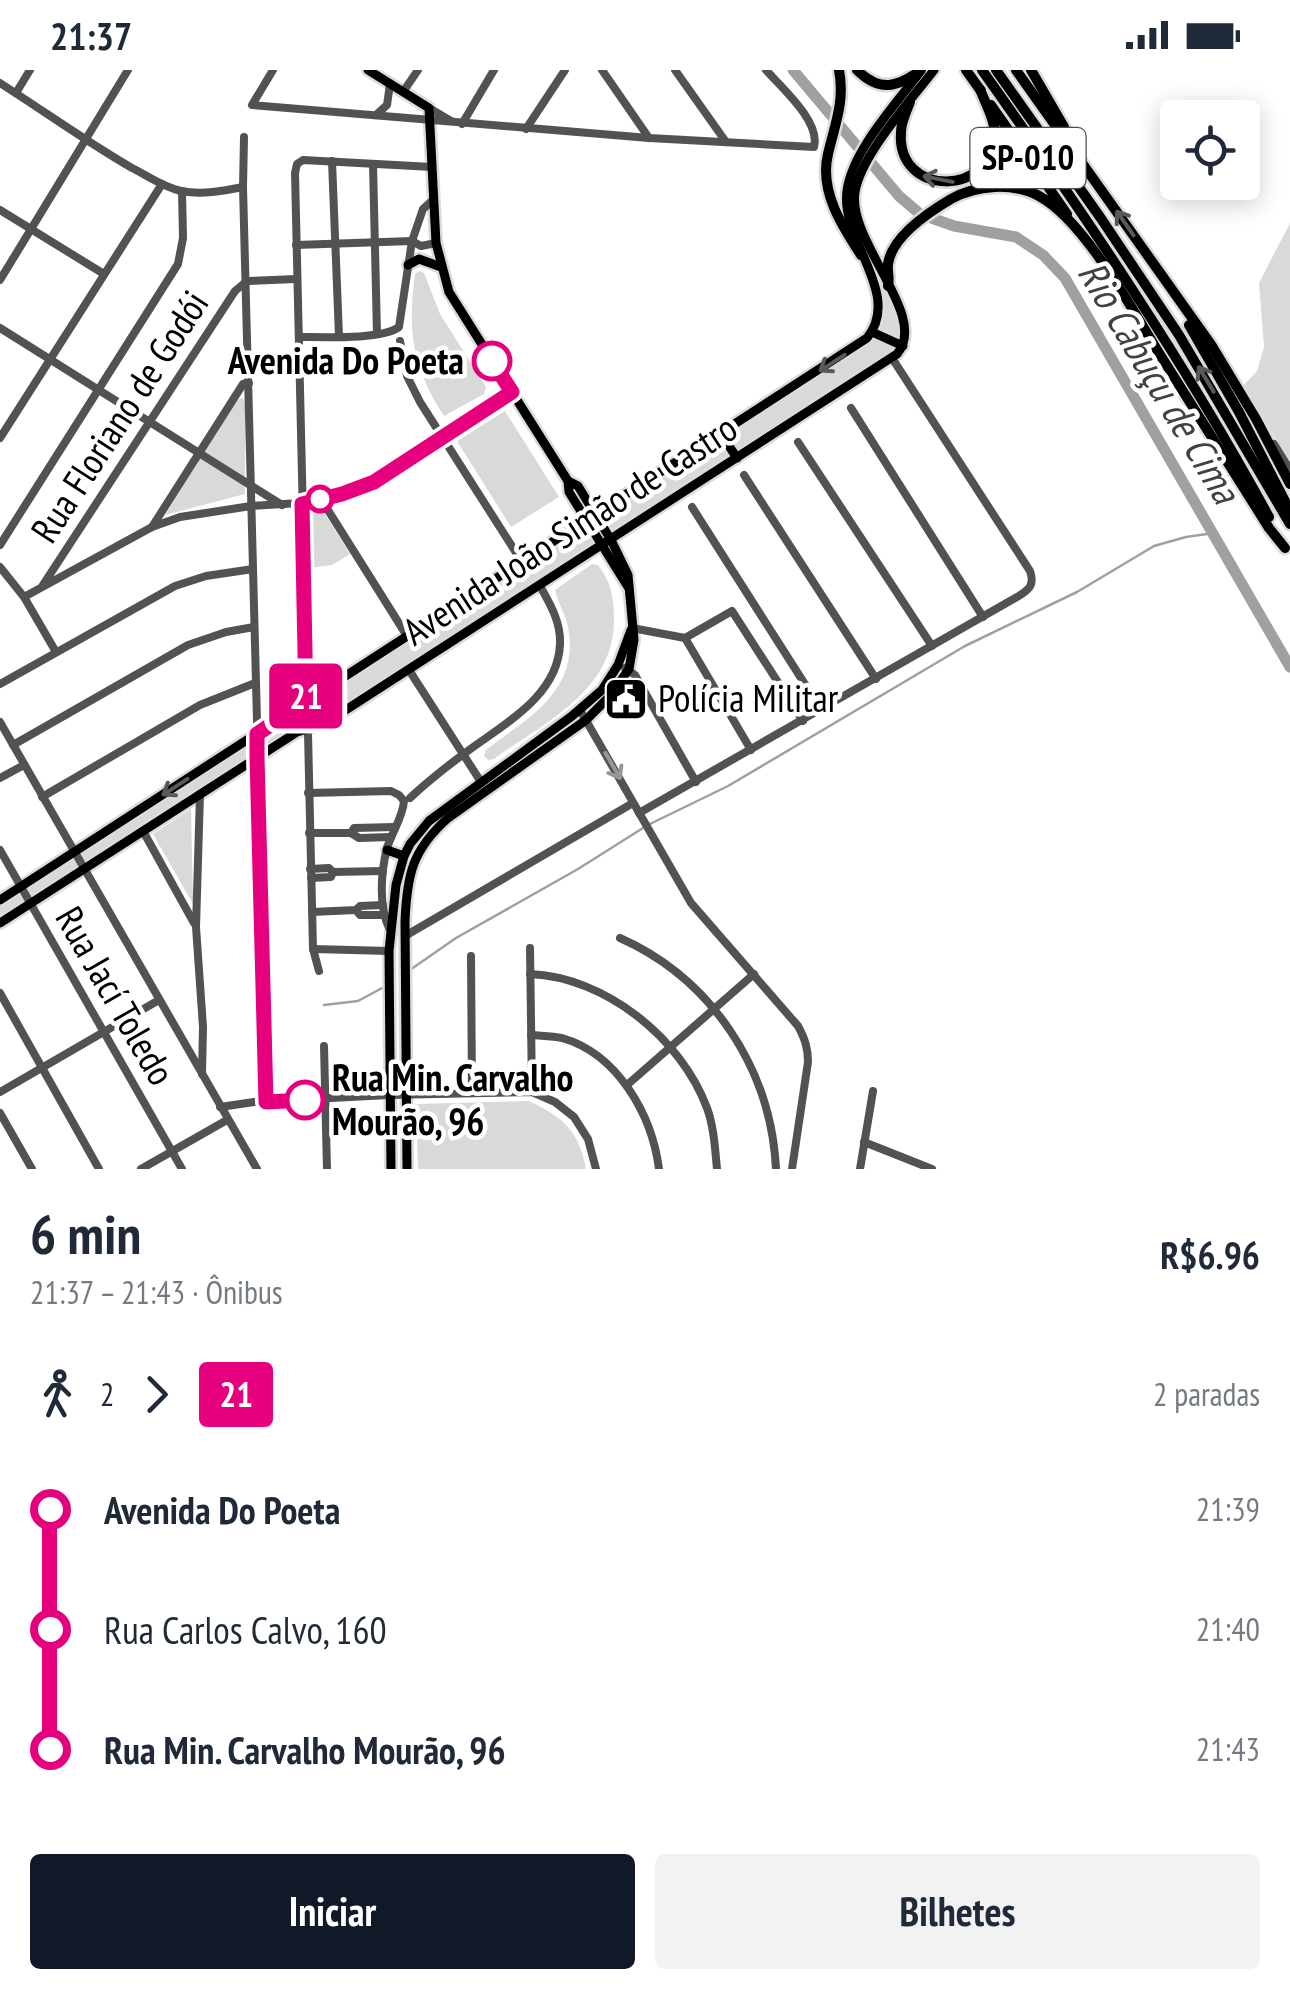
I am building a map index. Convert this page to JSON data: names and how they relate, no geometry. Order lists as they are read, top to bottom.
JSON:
{
  "streets": {
    "highway": ["SP-010"],
    "main road": ["Avenida João Simão de Castro"],
    "street": ["Rua Floriano de Godói", "Rua Jací Toledo"]
  },
  "crossings": [
    ["Avenida João Simão de Castro", "Rua Jací Toledo"]
  ],
  "water": ["Rio Cabuçu de Cima"],
  "places": {
    "other": ["Avenida Do Poeta", "Rua Min. Carvalho Mourão, 96"],
    "public building": ["Polícia Militar"]
  },
  "lines": ["bus line 21"],
  "page": {
    "status": "21:37",
    "on_map": "21",
    "heading": ["6 min", "21:37 – 21:43 · Ônibus", "R$6.96"],
    "legs": ["2", "21", "2 paradas"],
    "list": [
      {
        "name": "Avenida Do Poeta",
        "value": "21:39"
      },
      {
        "name": "Rua Carlos Calvo, 160",
        "value": "21:40"
      },
      {
        "name": "Rua Min. Carvalho Mourão, 96",
        "value": "21:43"
      }
    ],
    "buttons": ["Iniciar", "Bilhetes"]
  }
}
